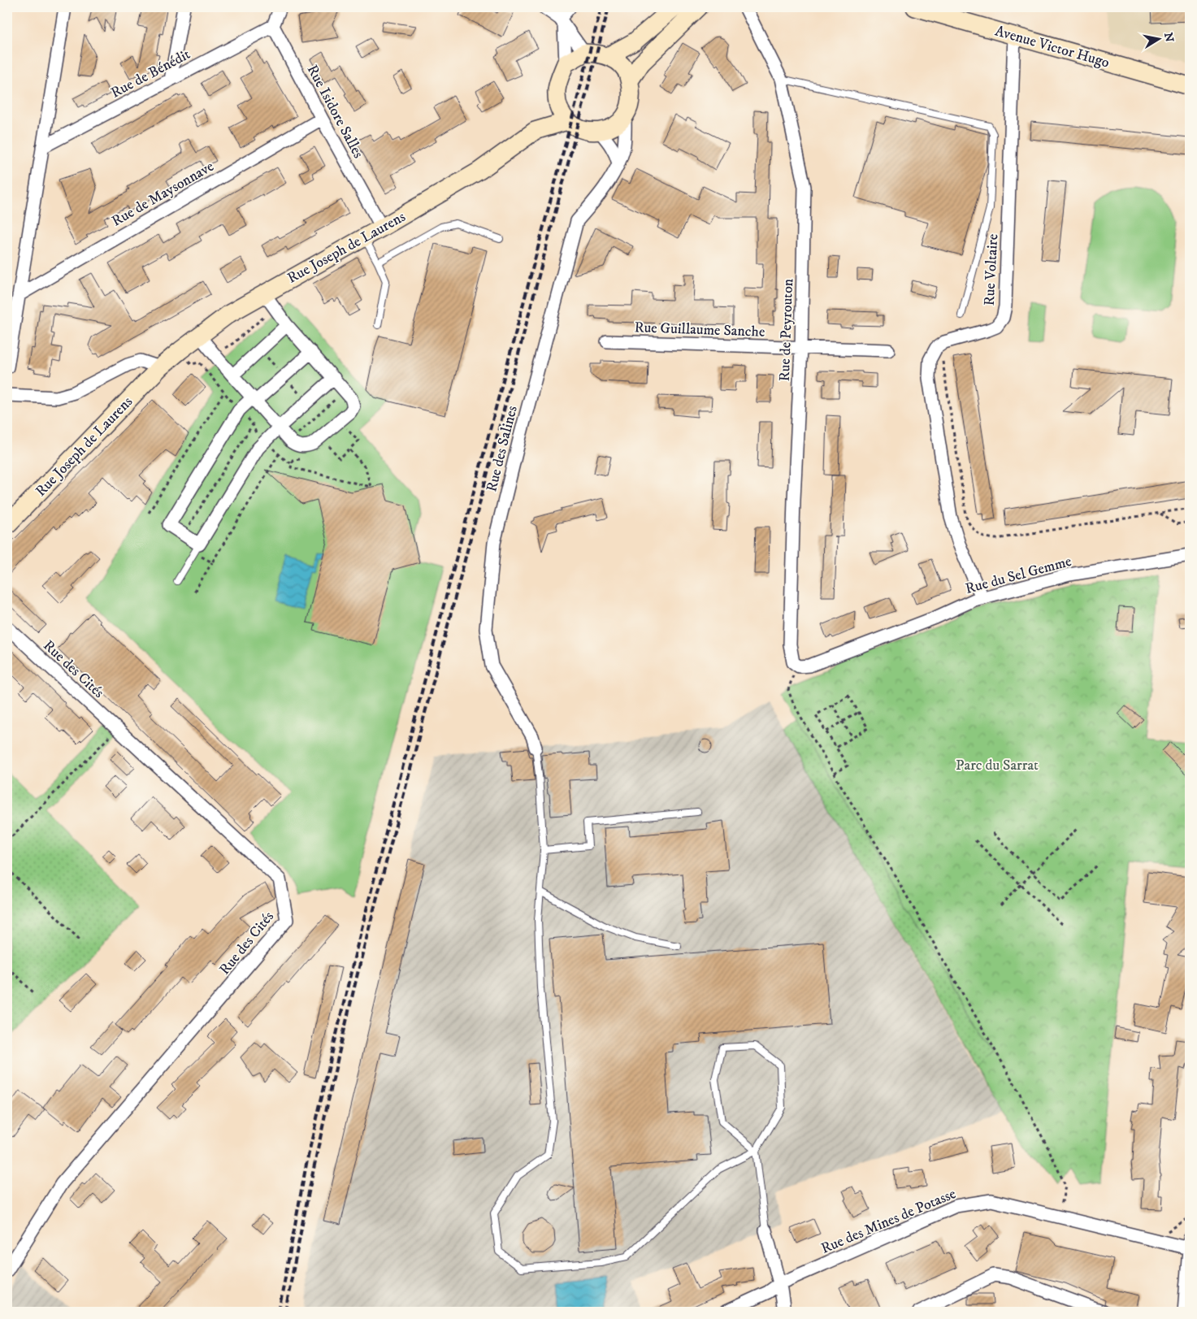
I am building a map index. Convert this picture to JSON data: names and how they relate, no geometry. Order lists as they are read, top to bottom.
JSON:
{
  "streets": {
    "main road": ["Avenue Victor Hugo", "Rue Joseph de Laurens"],
    "street": [
      "Rue de Bénédit",
      "Rue Isidore Salles",
      "Rue de Maysonnave",
      "Rue Voltaire",
      "Rue Guillaume Sanche",
      "Rue de Peyrouton",
      "Rue des Salines",
      "Rue du Sel Gemme",
      "Rue des Cités",
      "Rue des Mines de Potasse"
    ]
  },
  "crossings": [
    ["Avenue Victor Hugo", "Rue Voltaire"],
    ["Rue de Bénédit", "Rue Isidore Salles"],
    ["Rue Isidore Salles", "Rue de Maysonnave"],
    ["Rue Isidore Salles", "Rue Joseph de Laurens"],
    ["Rue Joseph de Laurens", "Rue des Salines"],
    ["Rue Guillaume Sanche", "Rue de Peyrouton"],
    ["Rue de Peyrouton", "Rue du Sel Gemme"]
  ],
  "parks": ["Parc du Sarrat"],
  "north": "right"
}
